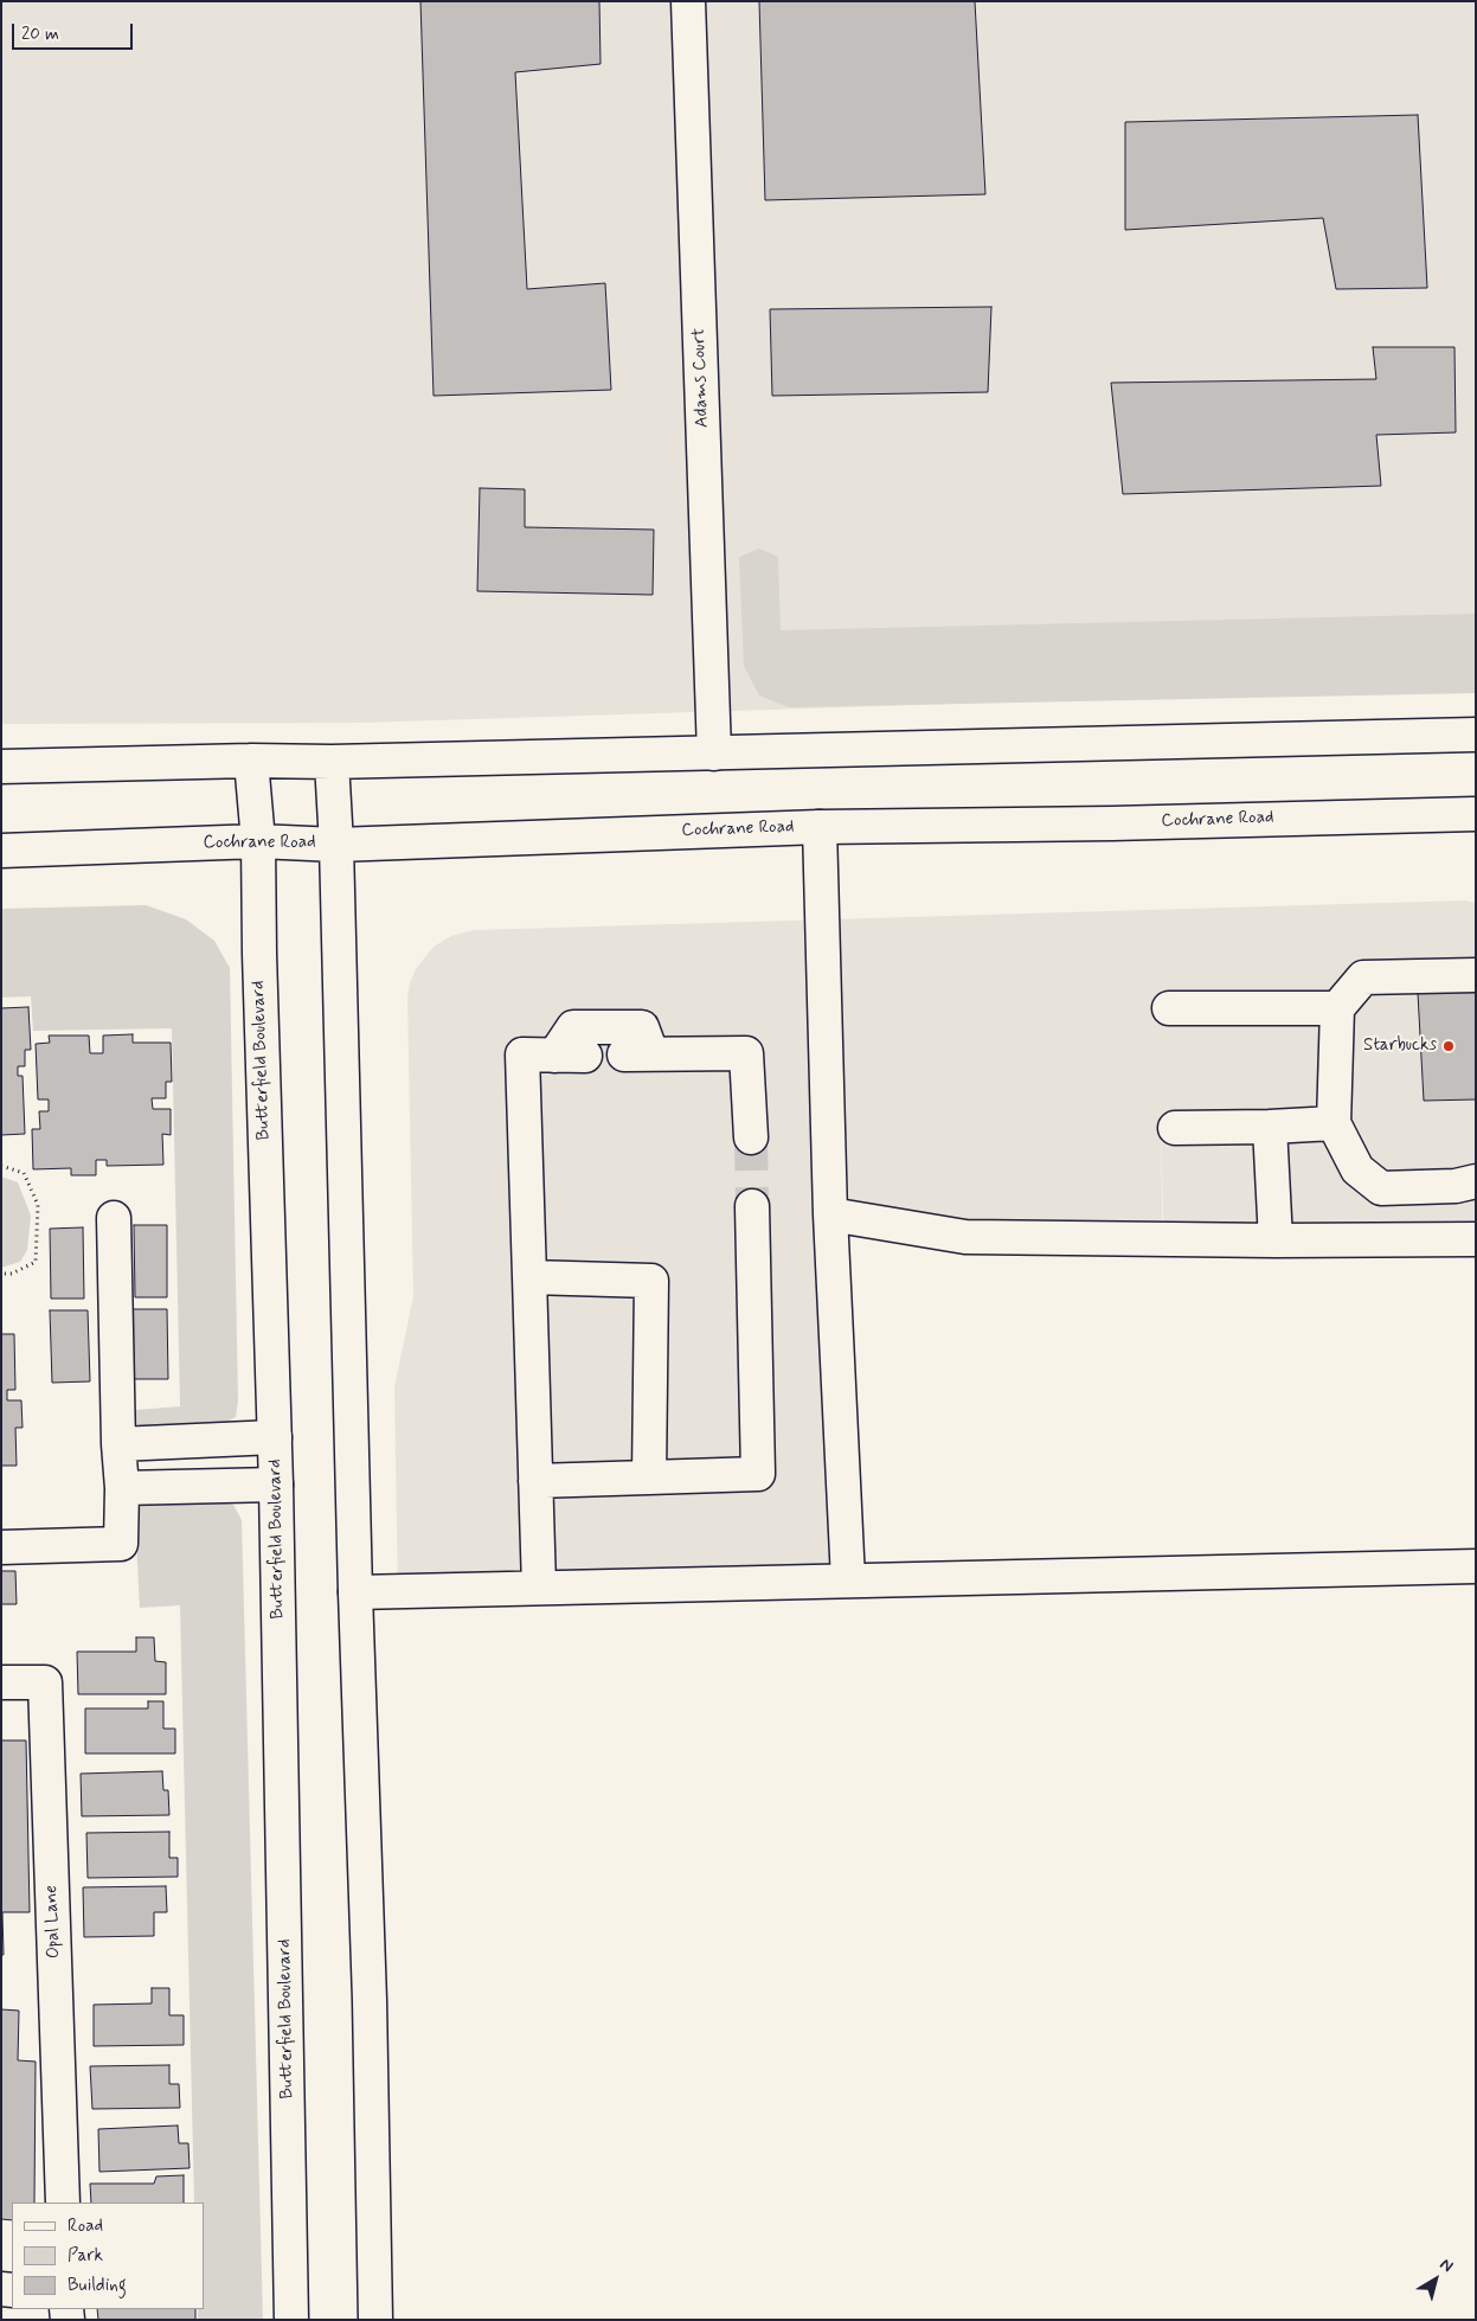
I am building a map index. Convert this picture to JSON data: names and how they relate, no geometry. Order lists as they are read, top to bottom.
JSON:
{
  "streets": {
    "main road": [
      "Adams Court",
      "Cochrane Road",
      "Butterfield Boulevard",
      "Opal Lane"
    ]
  },
  "crossings": [
    ["Cochrane Road", "Butterfield Boulevard"]
  ],
  "places": ["Starbucks"],
  "legend": ["Road", "Park", "Building"],
  "scale_bar": "20 m",
  "north": "top right"
}
